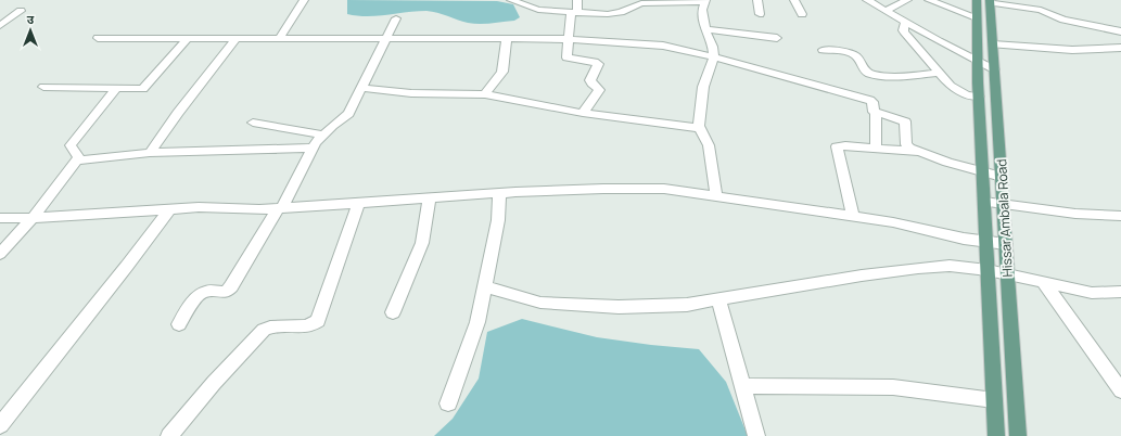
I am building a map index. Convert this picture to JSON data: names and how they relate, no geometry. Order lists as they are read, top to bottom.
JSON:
{
  "streets": {
    "main road": ["Hissar Ambala Road"]
  },
  "north": "top"
}
